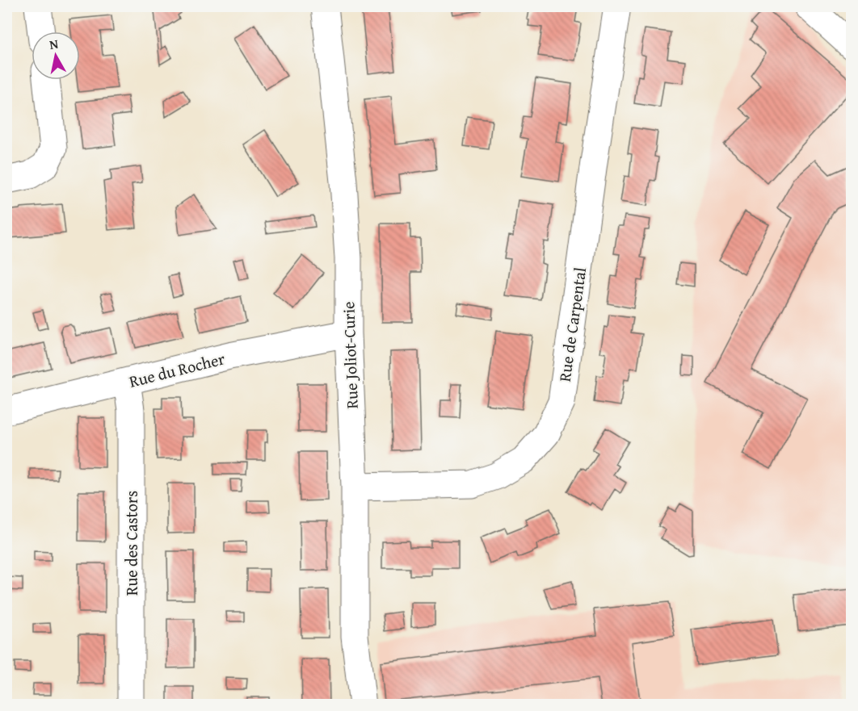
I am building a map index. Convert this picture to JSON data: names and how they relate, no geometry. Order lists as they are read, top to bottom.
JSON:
{
  "streets": {
    "street": [
      "Rue de Carpental",
      "Rue Joliot-Curie",
      "Rue du Rocher",
      "Rue des Castors"
    ]
  },
  "crossings": [
    ["Rue de Carpental", "Rue Joliot-Curie"],
    ["Rue Joliot-Curie", "Rue du Rocher"],
    ["Rue du Rocher", "Rue des Castors"]
  ],
  "north": "top"
}
